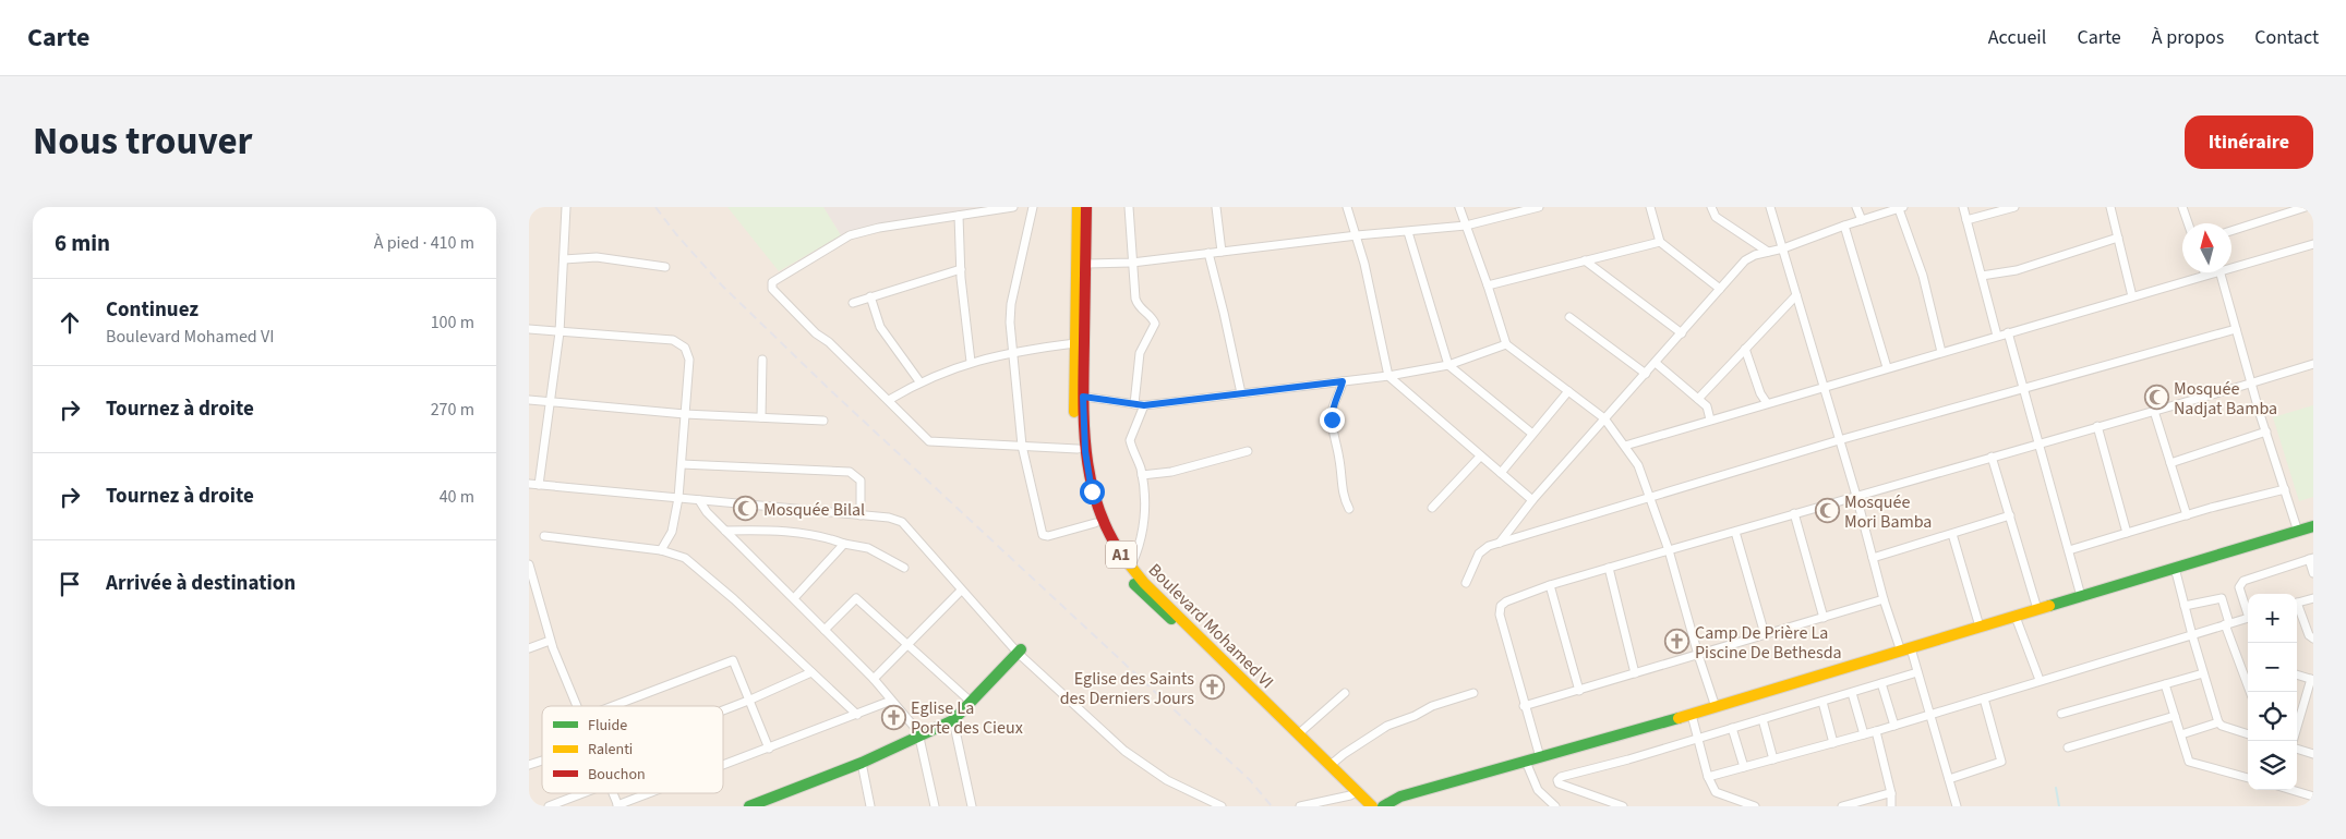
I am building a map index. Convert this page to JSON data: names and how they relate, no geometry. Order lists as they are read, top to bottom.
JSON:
{
  "streets": {
    "main road": ["A1", "Boulevard Mohamed VI"]
  },
  "places": {
    "mosque": ["Mosquée Nadjat Bamba", "Mosquée Bilal", "Mosquée Mori Bamba"],
    "church": ["Camp De Prière La Piscine De Bethesda", "Eglise des Saints des Derniers Jours", "Eglise La Porte des Cieux"]
  },
  "legend": ["Fluide", "Ralenti", "Bouchon"],
  "north": "top",
  "page": {
    "header": "Carte",
    "nav": [
      "Accueil",
      "Carte",
      "À propos",
      "Contact"
    ],
    "title": "Nous trouver",
    "buttons": "Itinéraire",
    "heading": ["6 min", "À pied · 410 m"],
    "list": [
      ["Continuez", "Boulevard Mohamed VI", "100 m"],
      ["Tournez à droite", "270 m"],
      ["Tournez à droite", "40 m"],
      "Arrivée à destination"
    ],
    "map_buttons": ["+", "−"]
  }
}
